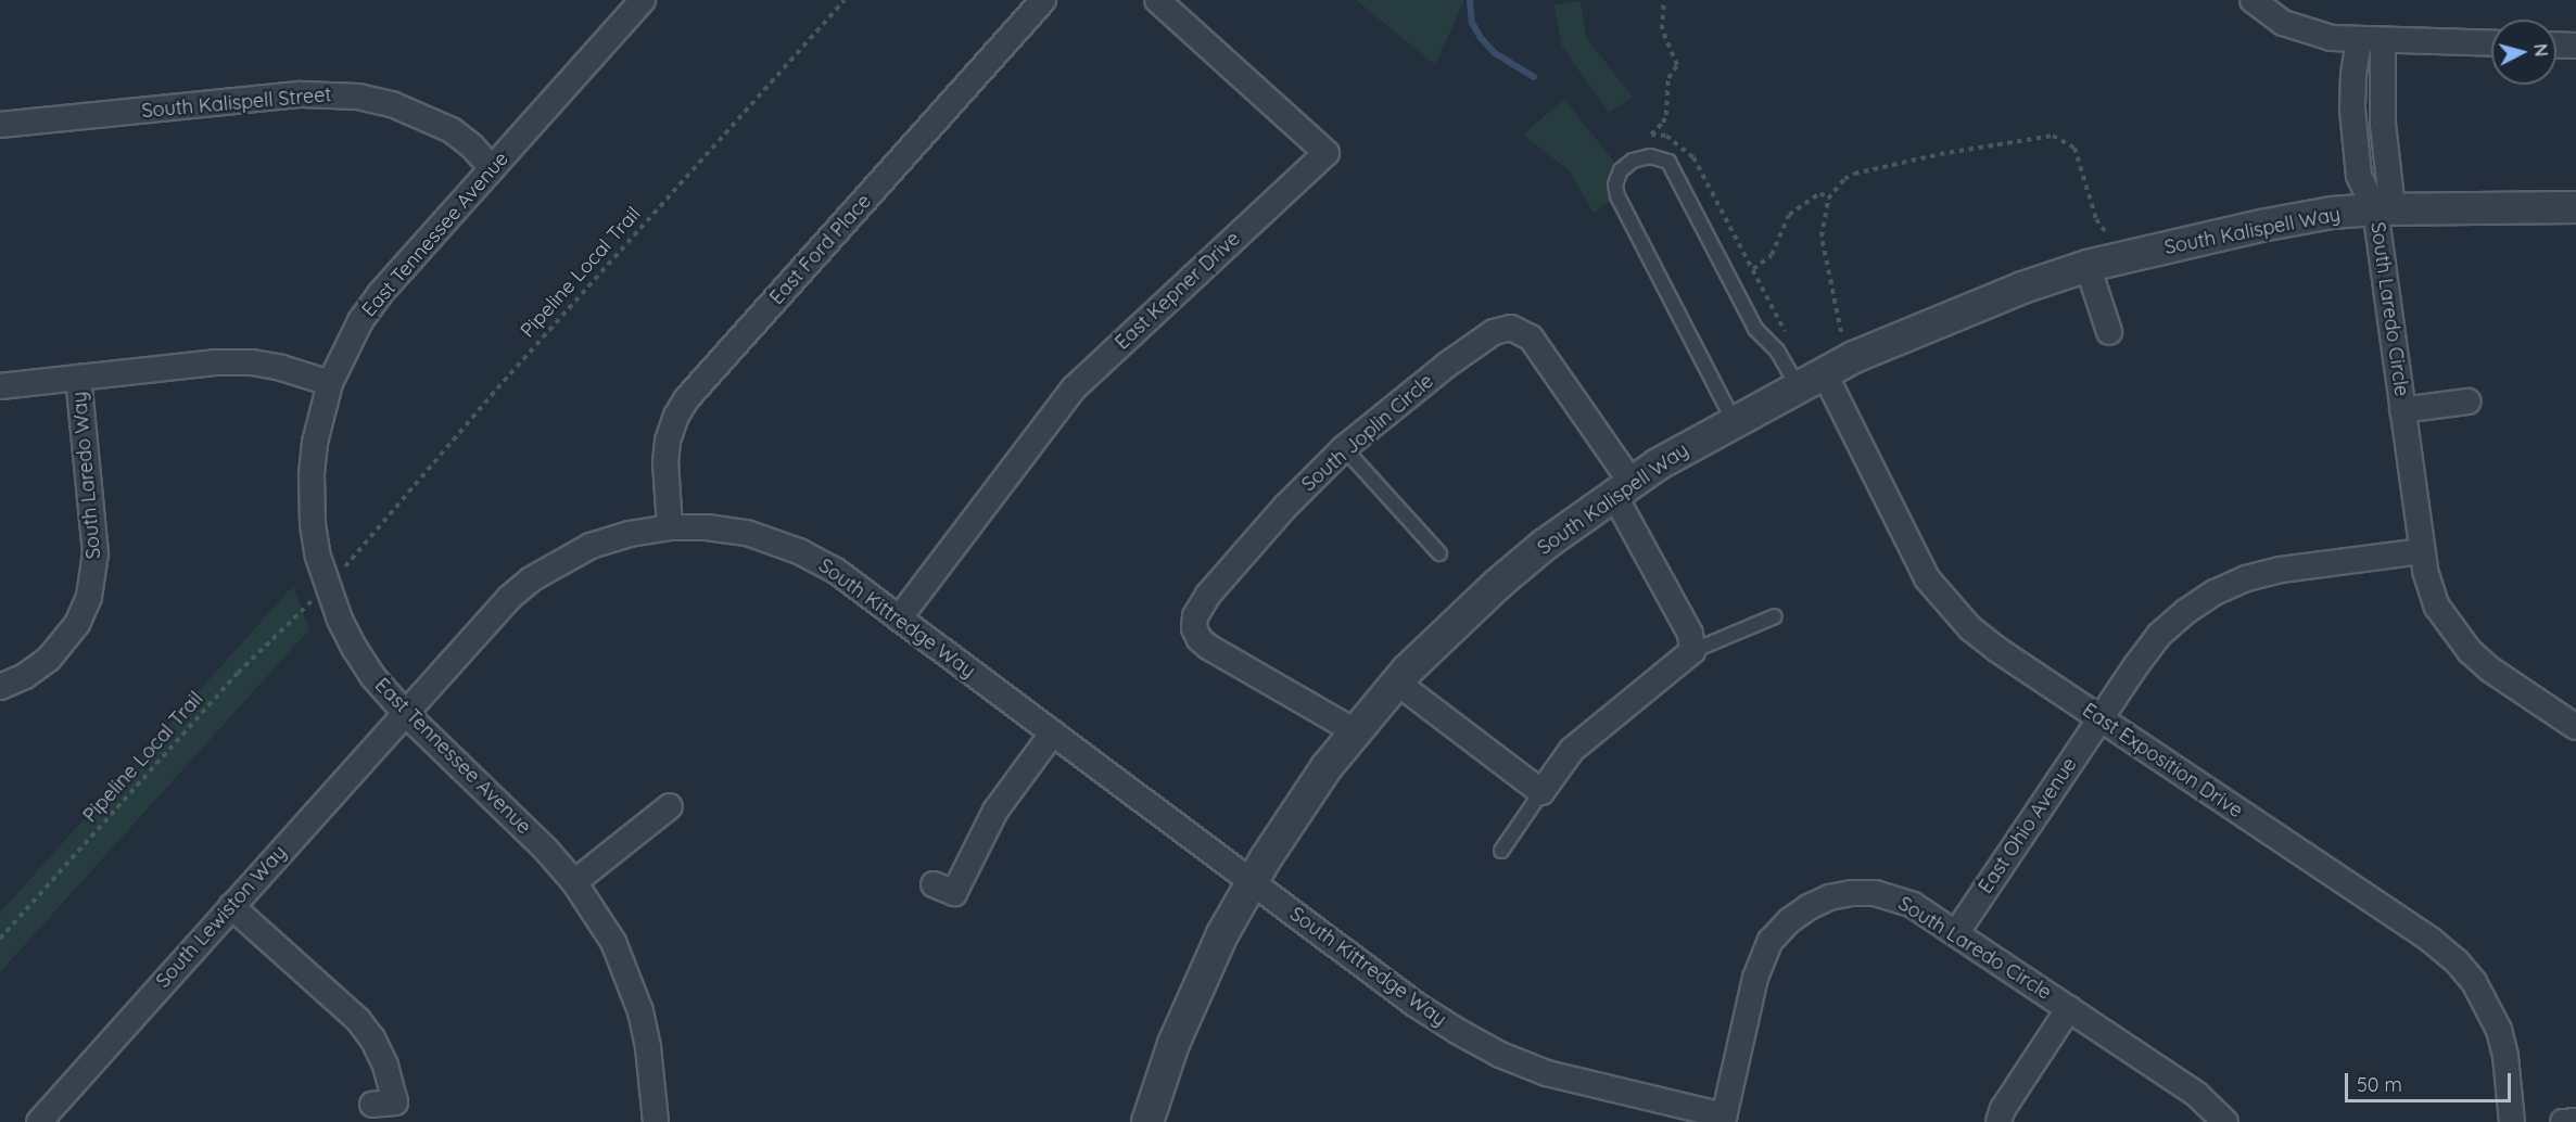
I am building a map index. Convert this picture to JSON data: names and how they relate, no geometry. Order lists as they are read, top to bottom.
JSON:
{
  "streets": {
    "street": [
      "South Kalispell Street",
      "South Kalispell Way",
      "East Tennessee Avenue",
      "East Ford Place",
      "East Kepner Drive",
      "South Laredo Circle",
      "South Joplin Circle",
      "South Laredo Way",
      "South Kittredge Way",
      "East Exposition Drive",
      "East Ohio Avenue",
      "South Lewiston Way"
    ],
    "path": ["Pipeline Local Trail"]
  },
  "crossings": [
    ["South Kalispell Street", "East Tennessee Avenue"],
    ["South Kalispell Way", "South Laredo Circle"],
    ["South Kalispell Way", "South Joplin Circle"],
    ["South Kalispell Way", "South Kittredge Way"],
    ["South Kalispell Way", "East Exposition Drive"],
    ["East Tennessee Avenue", "South Kittredge Way"],
    ["East Tennessee Avenue", "South Lewiston Way"],
    ["East Ford Place", "South Kittredge Way"],
    ["East Kepner Drive", "South Kittredge Way"],
    ["South Laredo Circle", "South Kittredge Way"],
    ["South Laredo Circle", "East Ohio Avenue"],
    ["South Kittredge Way", "South Lewiston Way"],
    ["East Exposition Drive", "East Ohio Avenue"]
  ],
  "scale_bar": "50 m",
  "north": "right"
}
